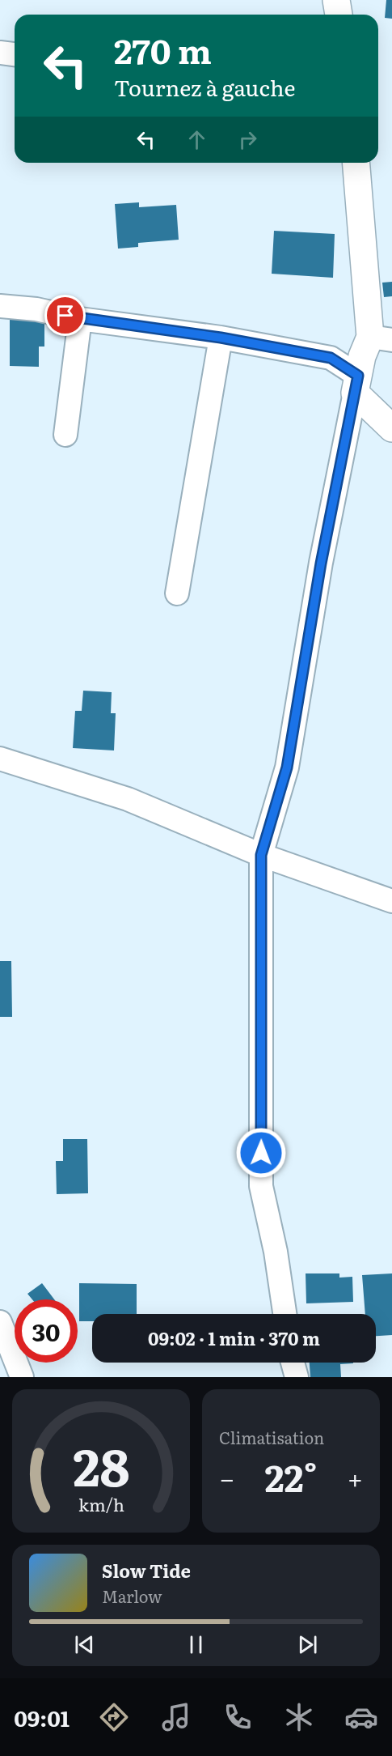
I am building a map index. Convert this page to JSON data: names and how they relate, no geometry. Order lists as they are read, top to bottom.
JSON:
{
  "page": {
    "turn": ["270 m", "Tournez à gauche"],
    "limit": "30",
    "trip": "09:02 · 1 min · 370 m",
    "tile": "Climatisation",
    "heat": ["−", "22°", "+"],
    "song": ["Slow Tide", "Marlow"],
    "tabs": "09:01",
    "gauge": ["28", "km/h"]
  }
}
